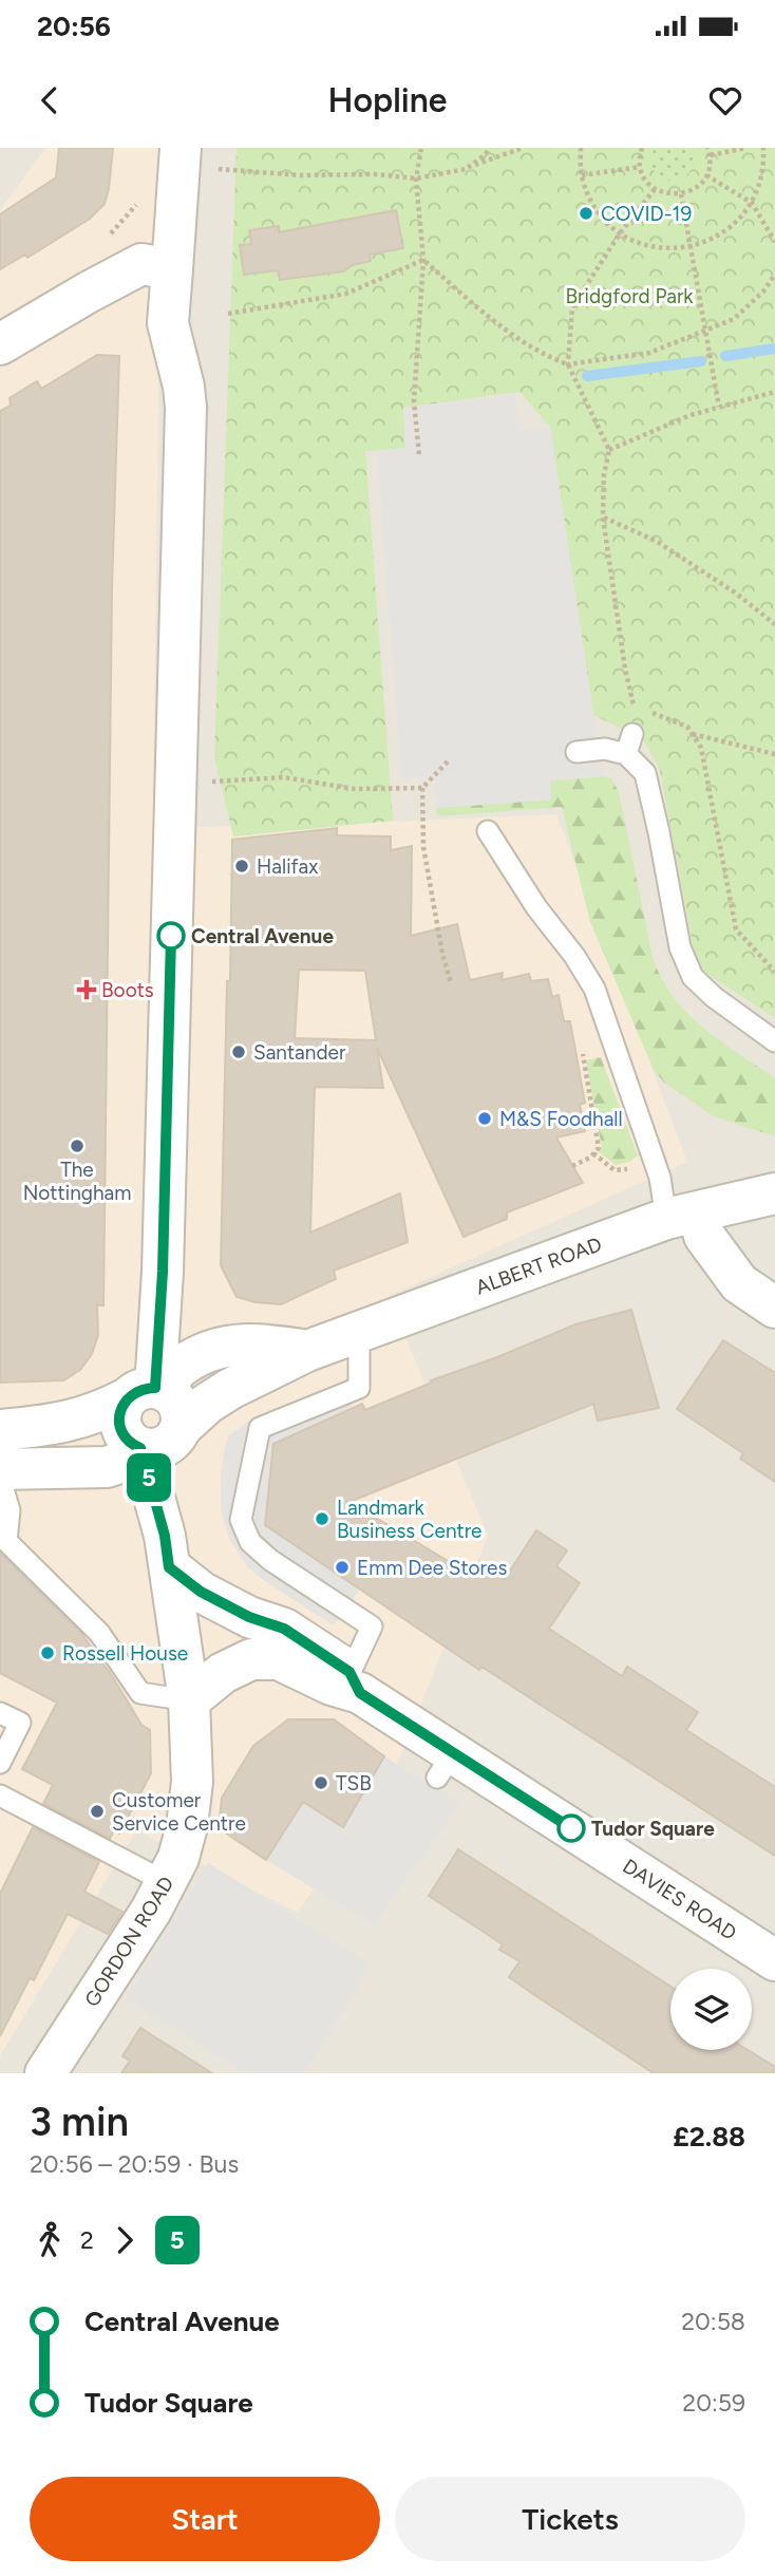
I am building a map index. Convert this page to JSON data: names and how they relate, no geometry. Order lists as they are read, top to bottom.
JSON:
{
  "streets": {
    "street": ["ALBERT ROAD", "DAVIES ROAD", "GORDON ROAD"]
  },
  "crossings": [
    ["ALBERT ROAD", "GORDON ROAD"],
    ["DAVIES ROAD", "GORDON ROAD"]
  ],
  "parks": ["Bridgford Park"],
  "places": {
    "other": [
      "COVID-19",
      "Halifax",
      "Central Avenue",
      "Santander",
      "M&S Foodhall",
      "The Nottingham",
      "Landmark Business Centre",
      "Emm Dee Stores",
      "Rossell House",
      "TSB",
      "Customer Service Centre",
      "Tudor Square"
    ],
    "health": ["Boots"]
  },
  "lines": ["bus line 5"],
  "page": {
    "status": "20:56",
    "header": "Hopline",
    "on_map": "5",
    "heading": ["3 min", "20:56 – 20:59 · Bus", "£2.88"],
    "legs": ["2", "5"],
    "list": [
      {
        "name": "Central Avenue",
        "value": "20:58"
      },
      {
        "name": "Tudor Square",
        "value": "20:59"
      }
    ],
    "buttons": ["Start", "Tickets"]
  }
}
